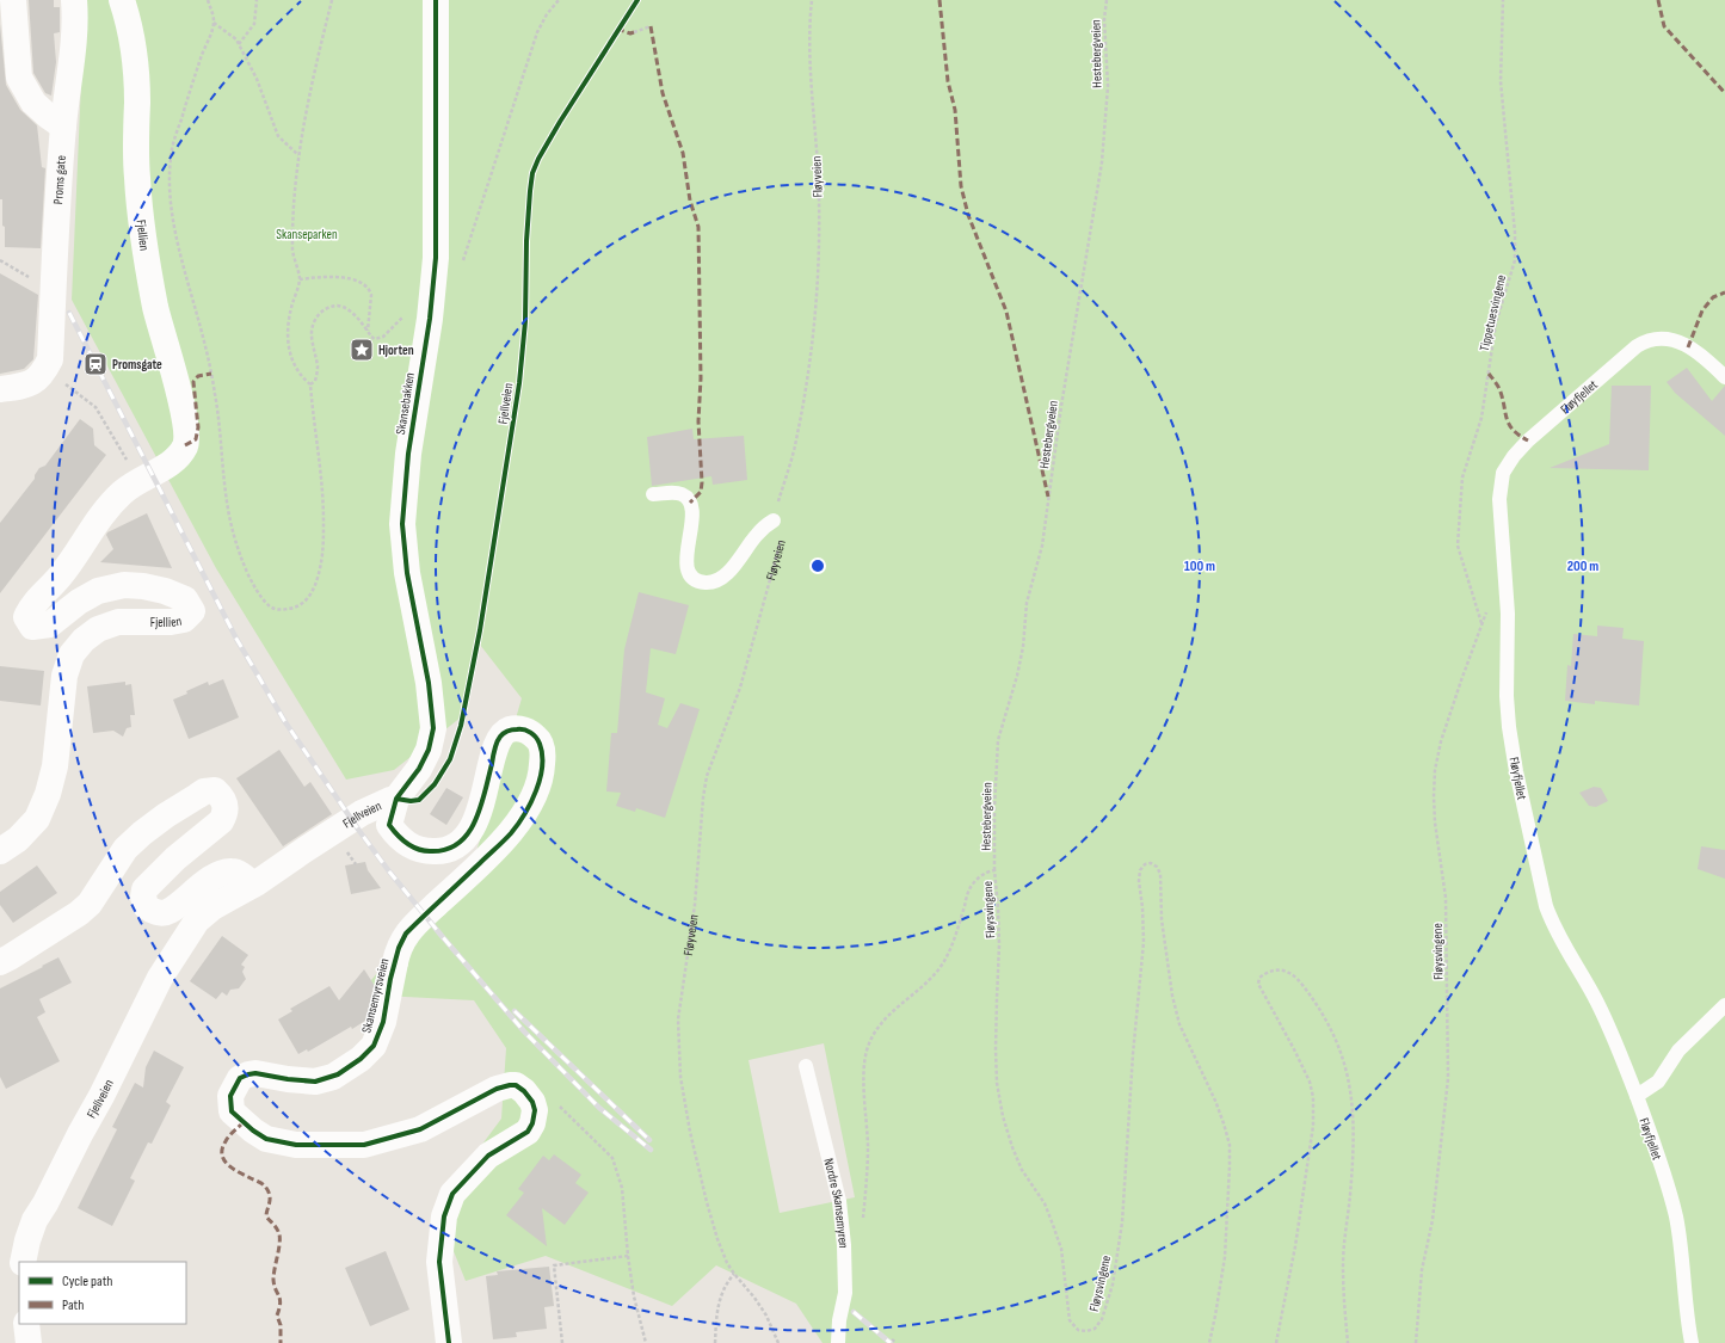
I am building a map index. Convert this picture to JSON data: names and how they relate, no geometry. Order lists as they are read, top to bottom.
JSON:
{
  "streets": {
    "street": [
      "Proms gate",
      "Fjellien",
      "Skansebakken",
      "Fjellveien",
      "Skansemyrsveien"
    ],
    "lane": ["Fløyveien", "Fløyfjellet", "Nordre Skansemyren"],
    "path": ["Hestebergveien", "Tippetuesvingene", "Fløysvingene"]
  },
  "crossings": [
    ["Hestebergveien", "Fløysvingene"],
    ["Tippetuesvingene", "Fløysvingene"],
    ["Skansebakken", "Fjellveien"],
    ["Skansebakken", "Skansemyrsveien"],
    ["Fjellveien", "Skansemyrsveien"]
  ],
  "parks": ["Skanseparken"],
  "places": {
    "place": ["Hjorten"],
    "station": ["Promsgate"]
  },
  "legend": ["Cycle path", "Path"],
  "rings": ["100 m", "200 m"]
}
